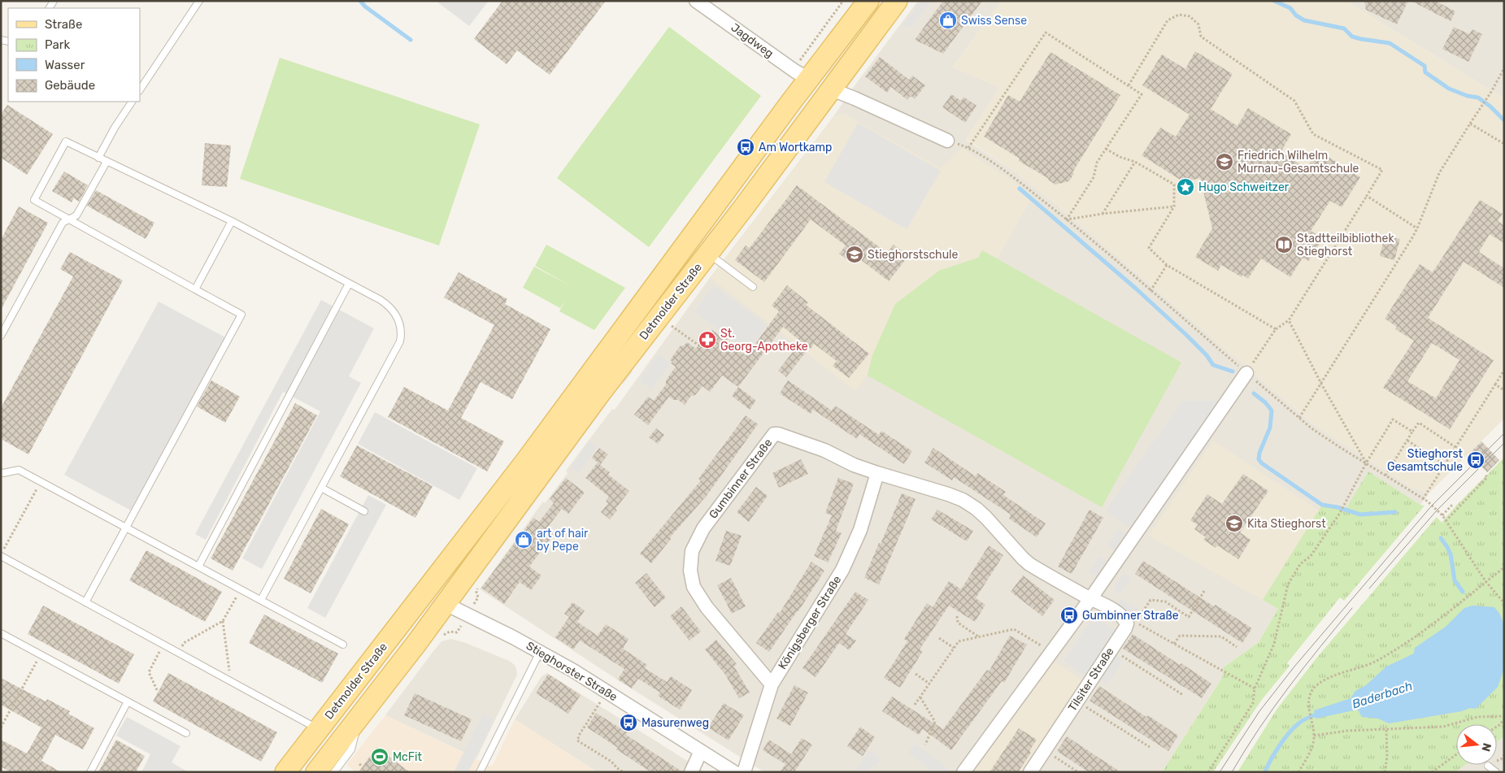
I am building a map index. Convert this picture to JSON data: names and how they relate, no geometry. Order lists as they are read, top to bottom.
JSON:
{
  "streets": {
    "main road": ["Detmolder Straße"],
    "street": [
      "Jagdweg",
      "Gumbinner Straße",
      "Königsberger Straße",
      "Stieghorster Straße",
      "Tilsiter Straße"
    ]
  },
  "crossings": [
    ["Jagdweg", "Detmolder Straße"],
    ["Detmolder Straße", "Stieghorster Straße"],
    ["Gumbinner Straße", "Königsberger Straße"],
    ["Gumbinner Straße", "Tilsiter Straße"]
  ],
  "water": ["Baderbach"],
  "places": {
    "shop": ["Swiss Sense", "art of hair by Pepe"],
    "bus stop": [
      "Am Wortkamp",
      "Stieghorst Gesamtschule",
      "Gumbinner Straße",
      "Masurenweg"
    ],
    "school or university": ["Friedrich Wilhelm Murnau-Gesamtschule", "Stieghorstschule", "Kita Stieghorst"],
    "place": ["Hugo Schweitzer"],
    "library": ["Stadtteilbibliothek Stieghorst"],
    "pharmacy": ["St. Georg-Apotheke"],
    "sports": ["McFit"]
  },
  "legend": [
    "Straße",
    "Park",
    "Wasser",
    "Gebäude"
  ],
  "north": "right"
}
